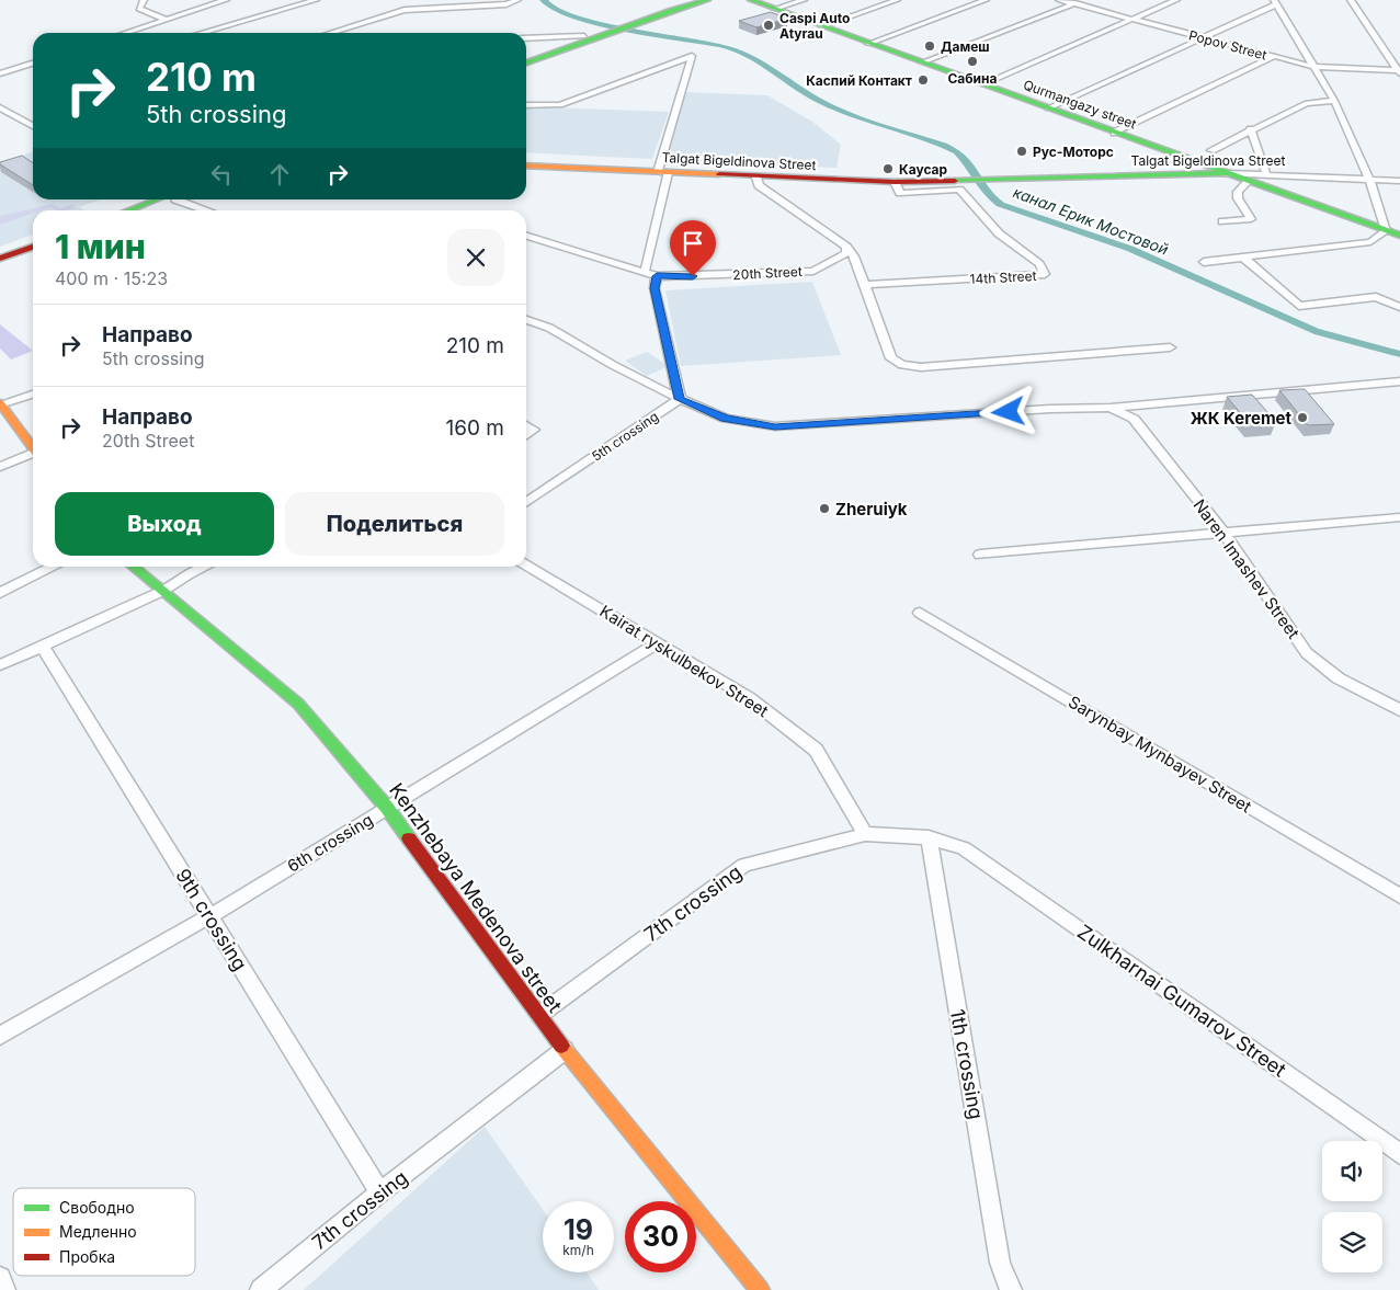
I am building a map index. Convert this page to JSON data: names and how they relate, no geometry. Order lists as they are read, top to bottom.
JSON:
{
  "streets": {
    "main road": ["Qurmangazy street", "Talgat Bigeldinova Street", "Kenzhebaya Medenova street"],
    "street": [
      "Popov Street",
      "20th Street",
      "14th Street",
      "5th crossing",
      "Naren Imashev Street",
      "Kairat ryskulbekov Street",
      "Sarynbay Mynbayev Street",
      "6th crossing",
      "7th crossing",
      "9th crossing",
      "Zulkharnai Gumarov Street",
      "1th crossing"
    ]
  },
  "crossings": [
    ["Qurmangazy street", "Talgat Bigeldinova Street"],
    ["Talgat Bigeldinova Street", "14th Street"],
    ["Kairat ryskulbekov Street", "6th crossing"],
    ["Kairat ryskulbekov Street", "7th crossing"],
    ["6th crossing", "Kenzhebaya Medenova street"],
    ["6th crossing", "9th crossing"],
    ["Kenzhebaya Medenova street", "7th crossing"],
    ["7th crossing", "9th crossing"],
    ["7th crossing", "Zulkharnai Gumarov Street"],
    ["7th crossing", "1th crossing"]
  ],
  "water": ["канал Ерик Мостовой"],
  "places": [
    "Caspi Auto Atyrau",
    "Дамеш",
    "Сабина",
    "Каспий Контакт",
    "Рус-Моторс",
    "Каусар",
    "ЖК Keremet",
    "Zheruiyk"
  ],
  "legend": ["Свободно", "Медленно", "Пробка"],
  "page": {
    "turn": ["210 m", "5th crossing"],
    "heading": ["1 мин", "400 m · 15:23"],
    "list": [
      {
        "name": "Направо",
        "note": "5th crossing",
        "value": "210 m"
      },
      {
        "name": "Направо",
        "note": "20th Street",
        "value": "160 m"
      }
    ],
    "buttons": ["Выход", "Поделиться"],
    "speed": "19 km/h",
    "limit": "30"
  }
}
